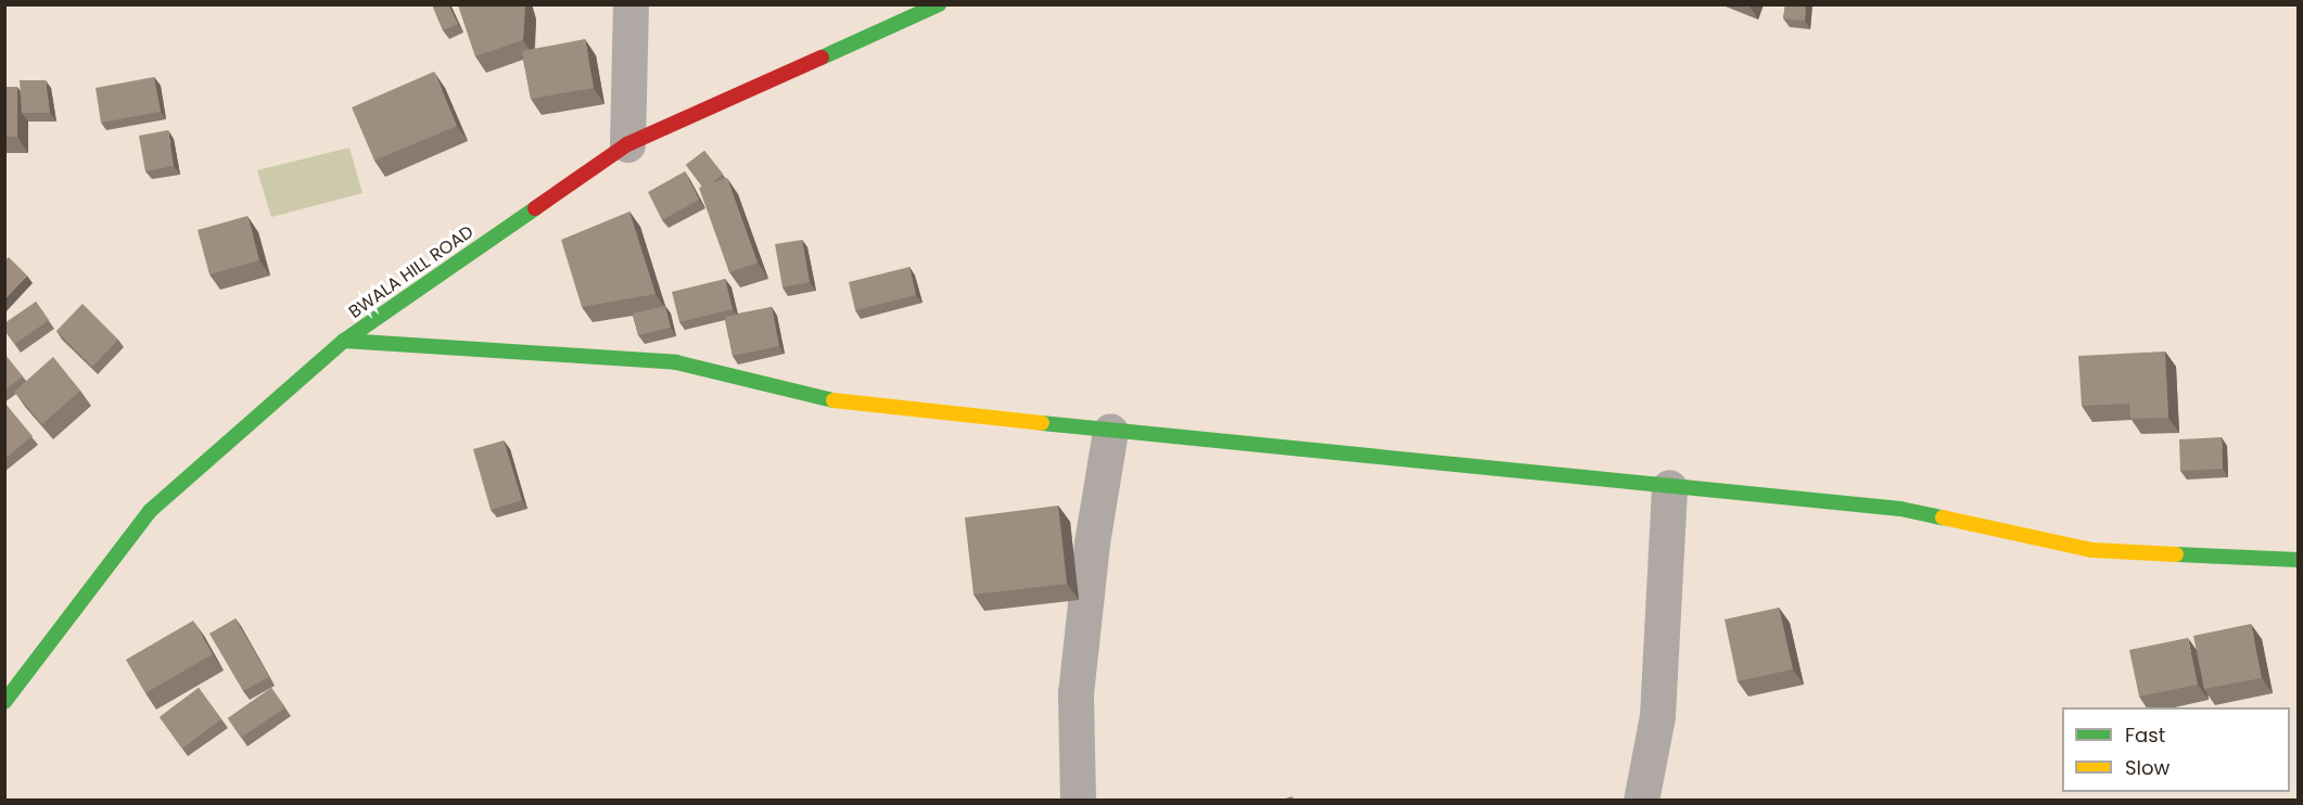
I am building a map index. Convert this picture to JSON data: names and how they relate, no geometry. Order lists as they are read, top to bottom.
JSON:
{
  "streets": {
    "street": ["BWALA HILL ROAD"]
  },
  "legend": ["Fast", "Slow"]
}
